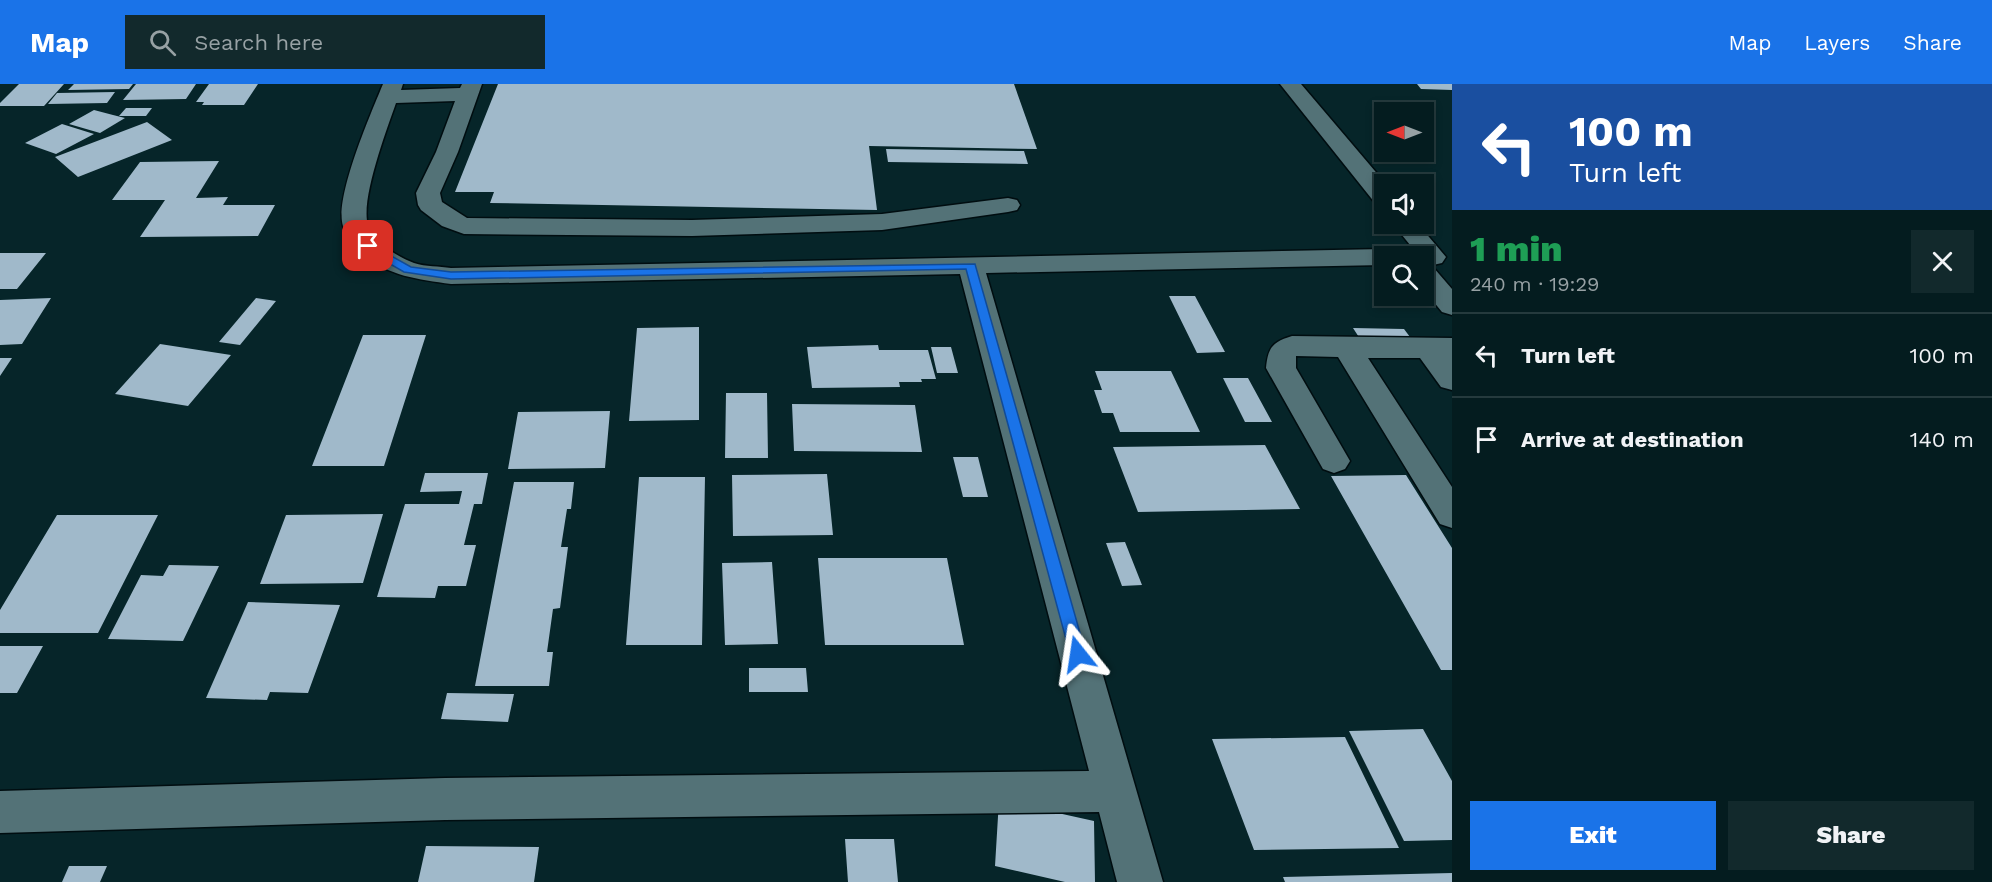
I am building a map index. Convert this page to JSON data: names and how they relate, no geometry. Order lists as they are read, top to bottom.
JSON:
{
  "north": "left",
  "page": {
    "header": "Map",
    "search": "Search here",
    "nav": ["Map", "Layers", "Share"],
    "turn": ["100 m", "Turn left"],
    "heading": ["1 min", "240 m · 19:29"],
    "list": [
      {
        "name": "Turn left",
        "value": "100 m"
      },
      {
        "name": "Arrive at destination",
        "value": "140 m"
      }
    ],
    "buttons": ["Exit", "Share"]
  }
}
